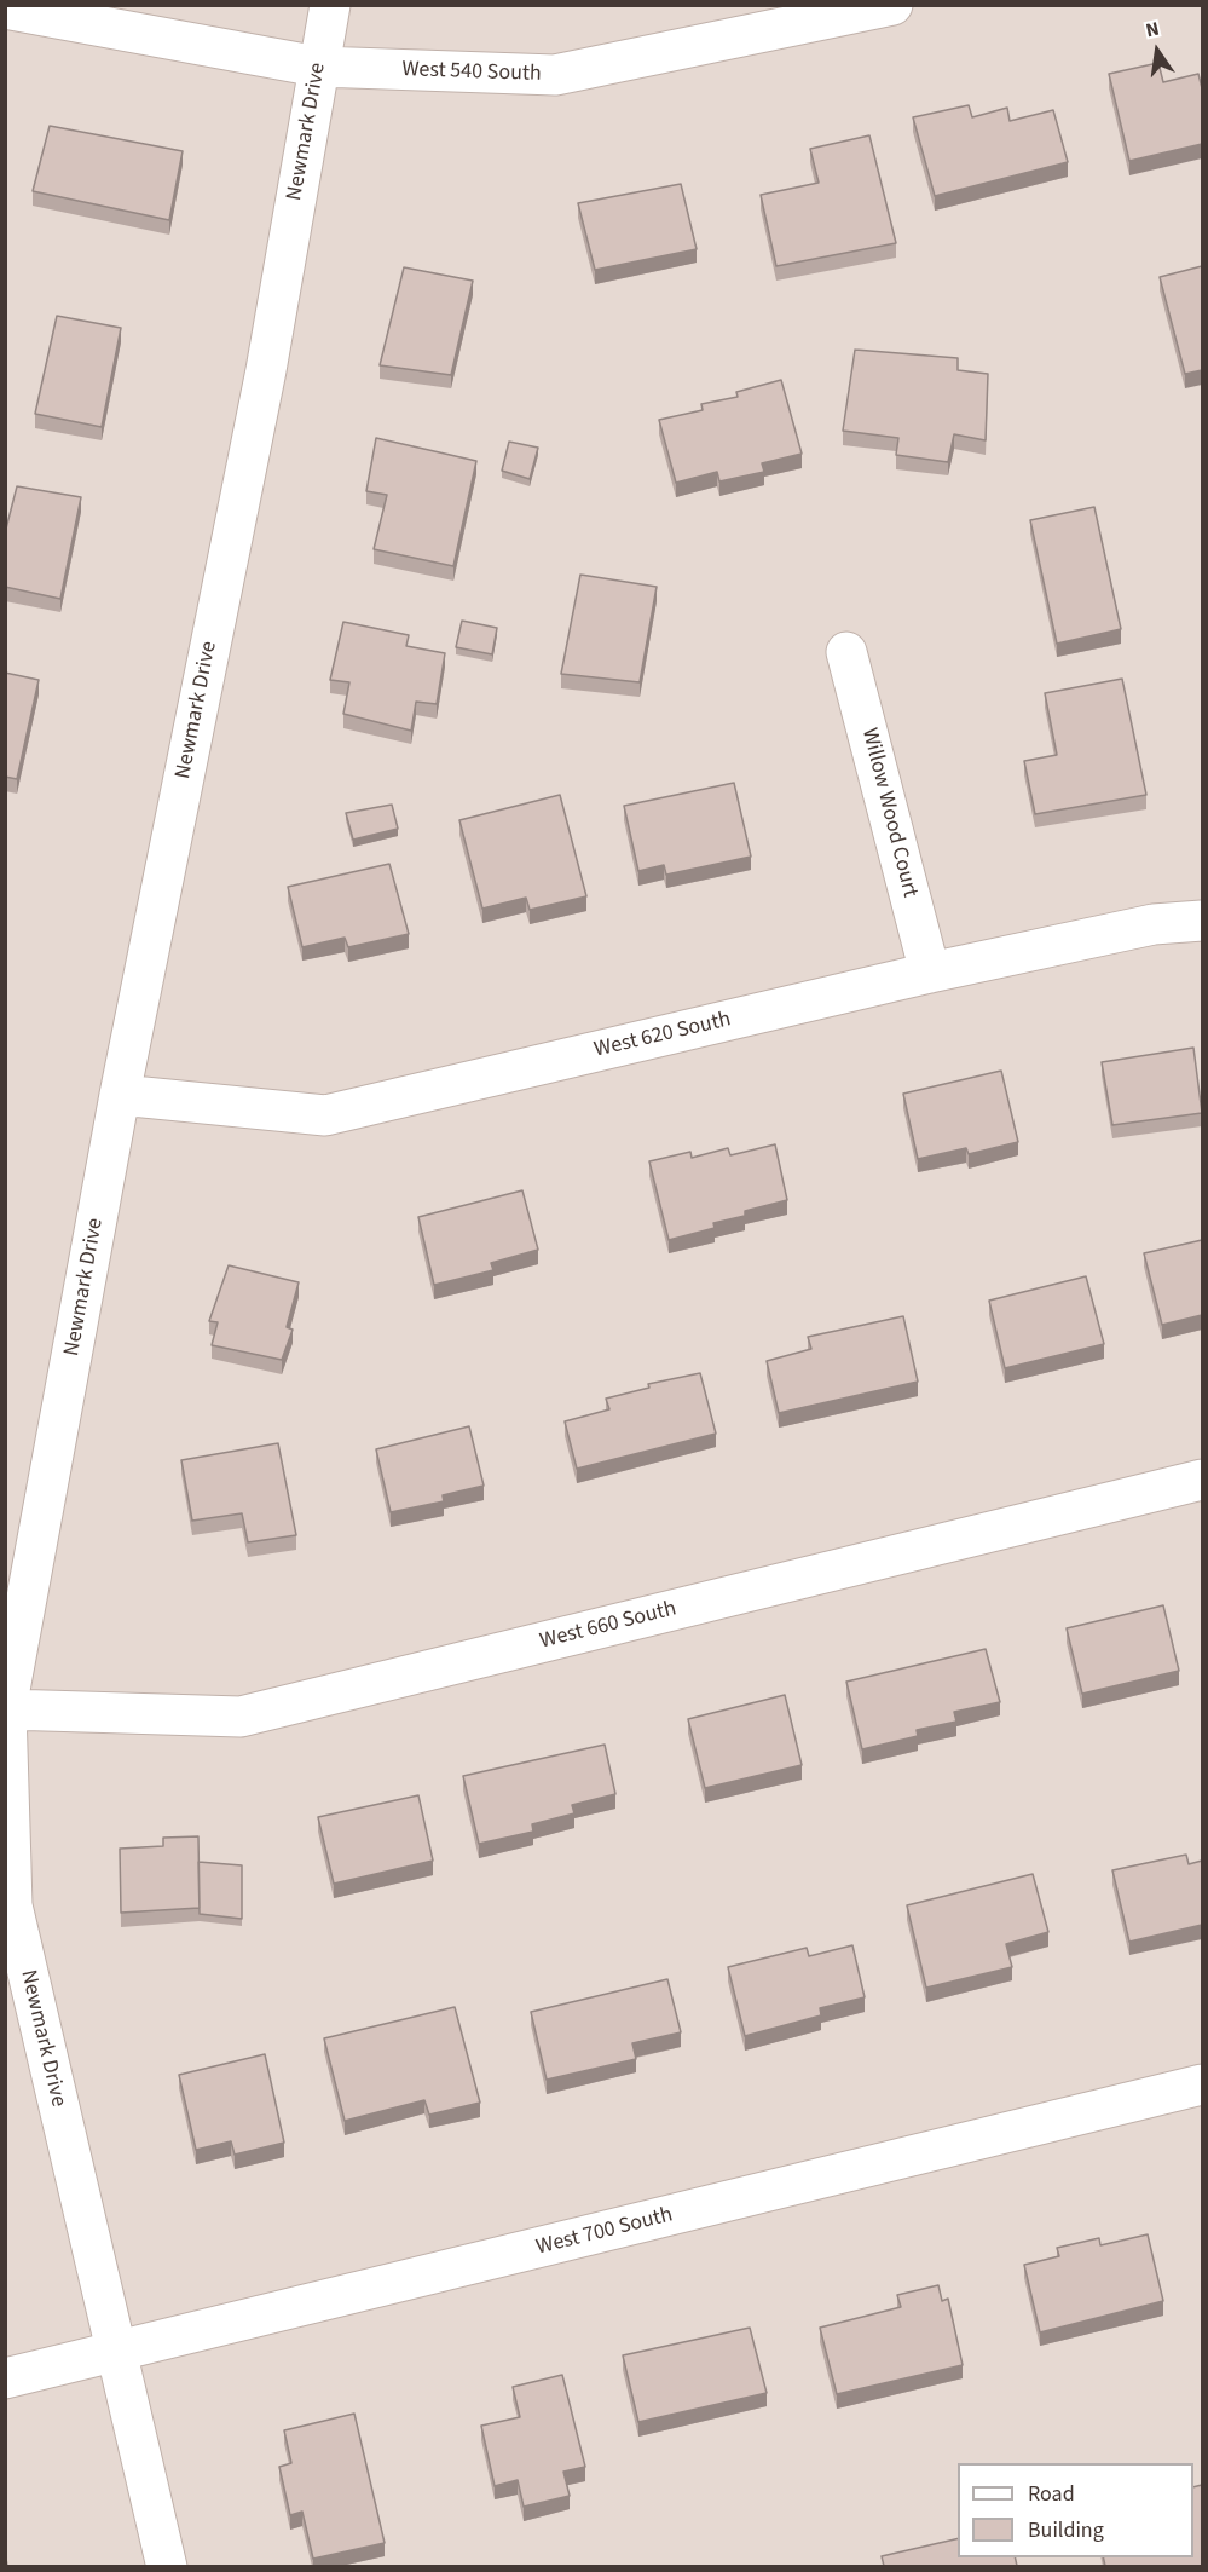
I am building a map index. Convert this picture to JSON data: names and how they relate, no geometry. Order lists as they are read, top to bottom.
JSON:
{
  "streets": {
    "street": [
      "West 540 South",
      "Newmark Drive",
      "Willow Wood Court",
      "West 620 South",
      "West 660 South",
      "West 700 South"
    ]
  },
  "crossings": [
    ["West 540 South", "Newmark Drive"],
    ["Newmark Drive", "West 620 South"],
    ["Newmark Drive", "West 660 South"],
    ["Newmark Drive", "West 700 South"],
    ["Willow Wood Court", "West 620 South"]
  ],
  "legend": ["Road", "Building"],
  "north": "top"
}
